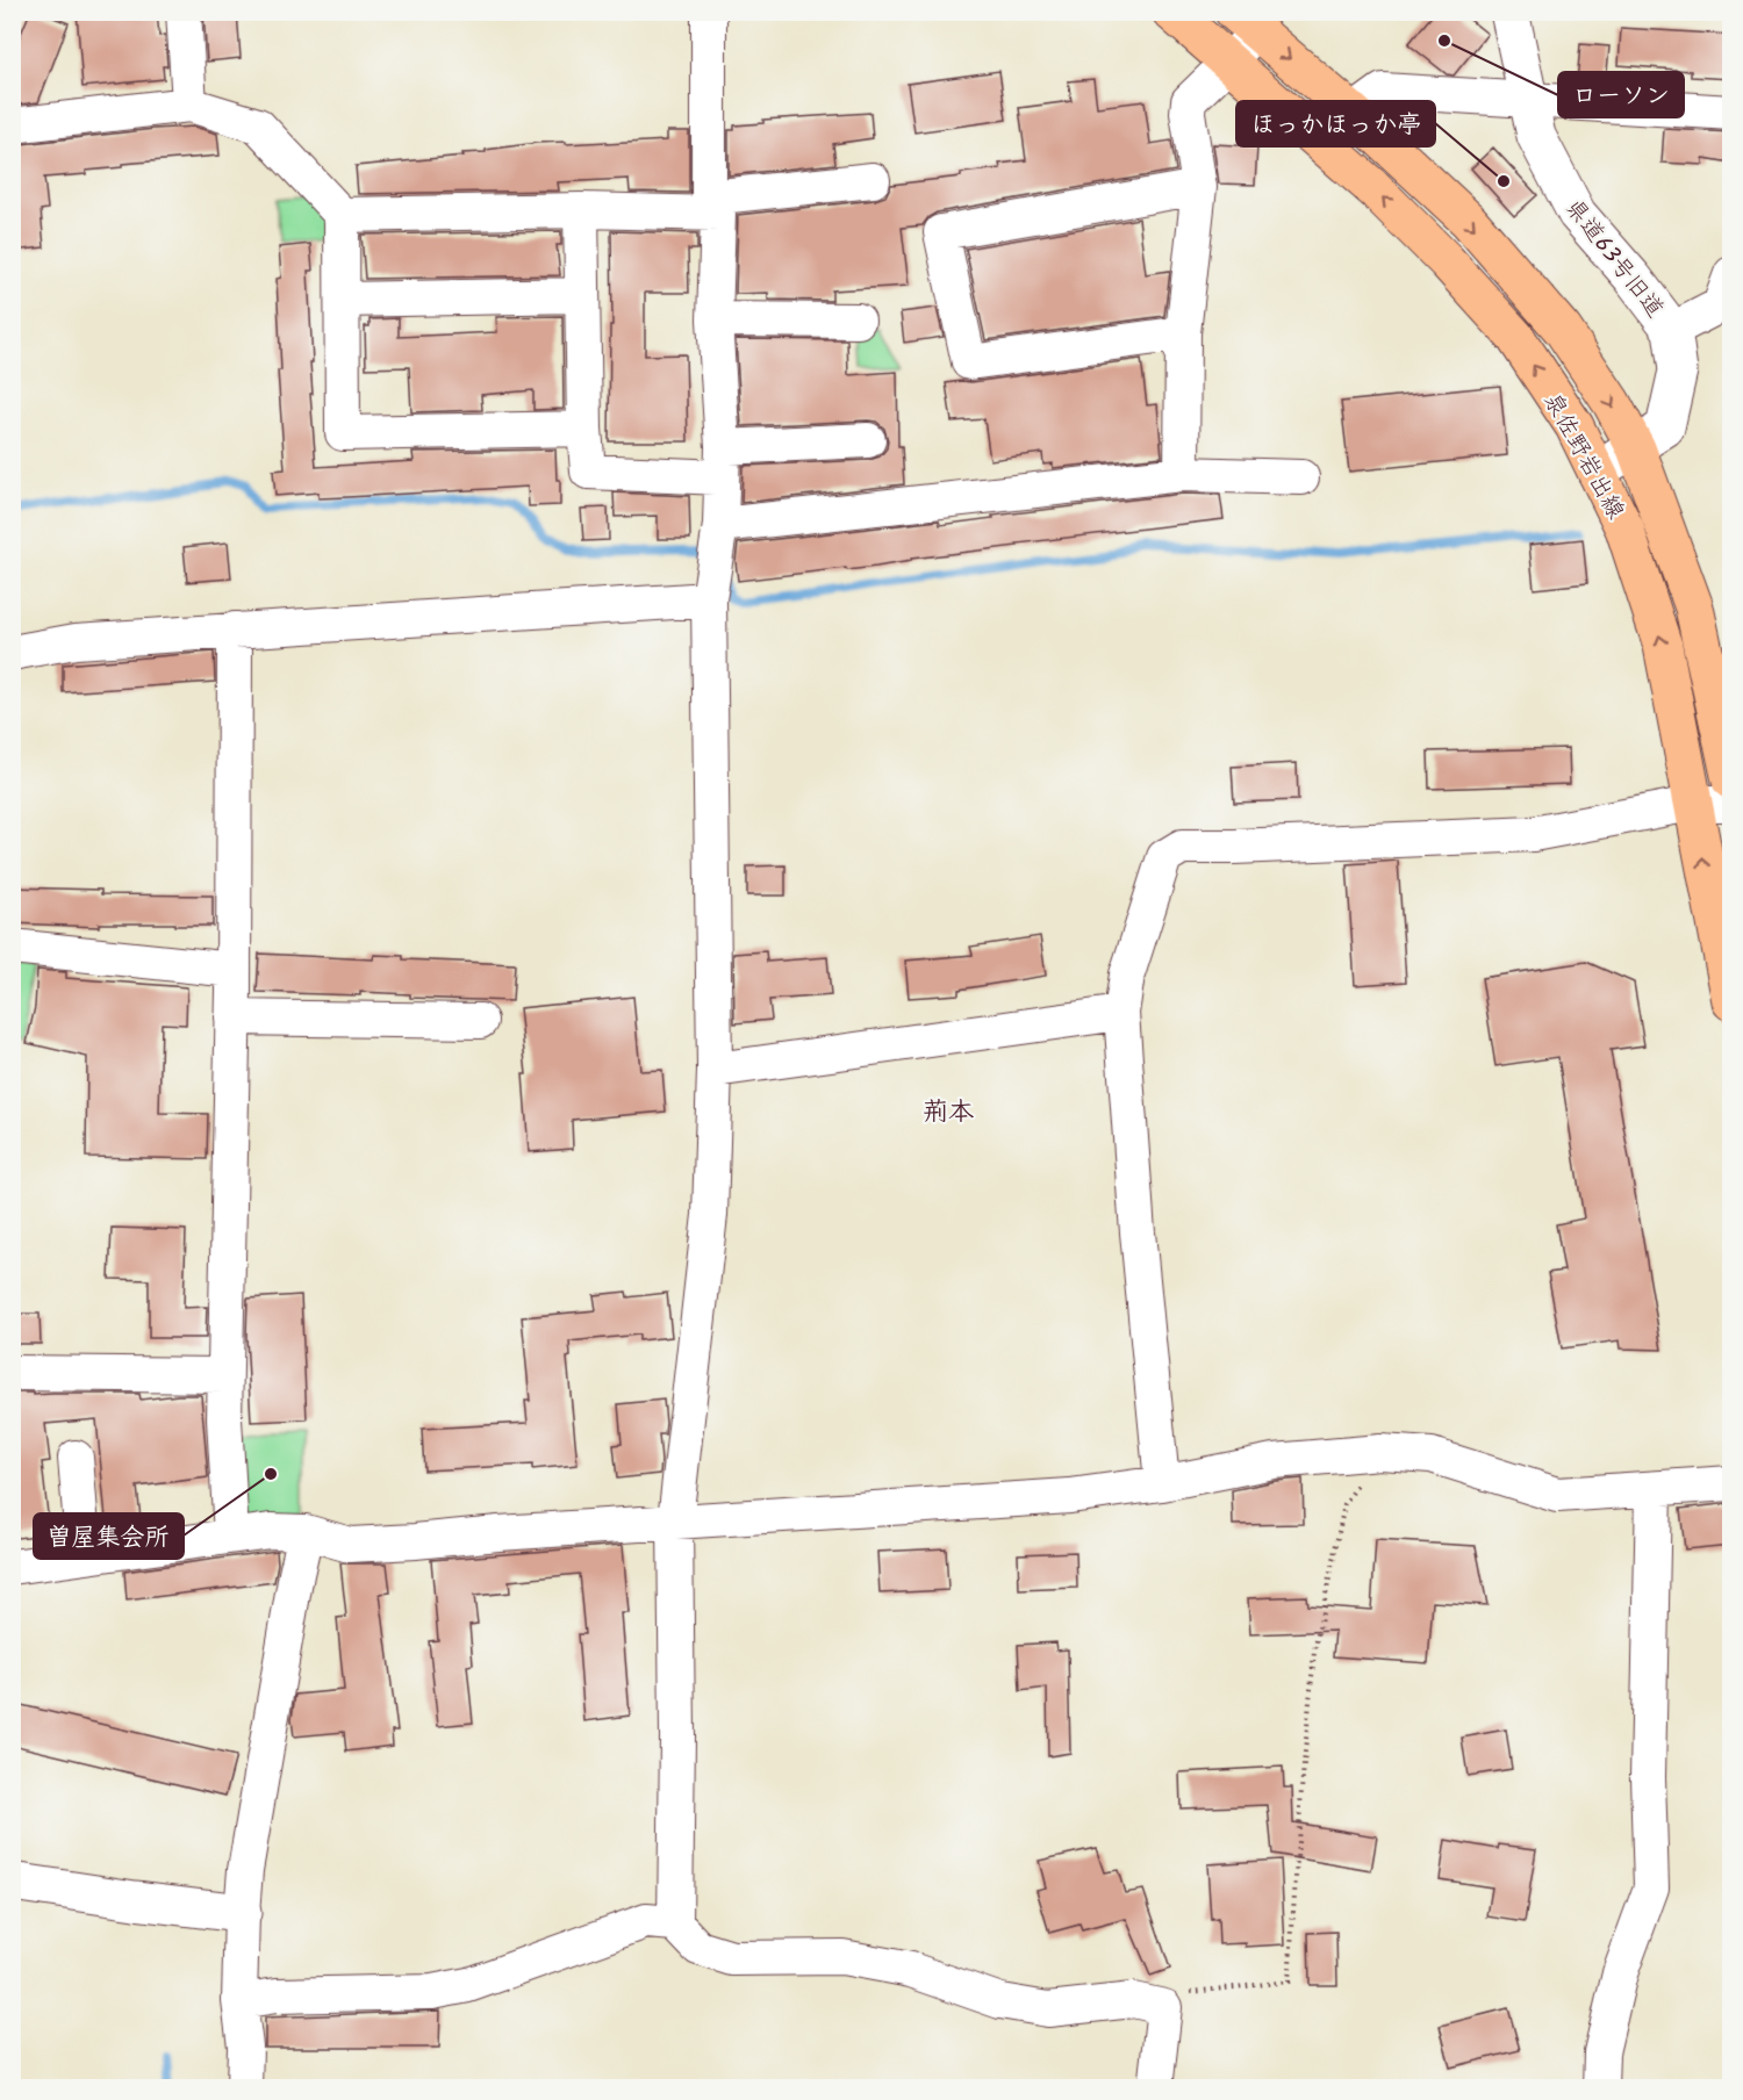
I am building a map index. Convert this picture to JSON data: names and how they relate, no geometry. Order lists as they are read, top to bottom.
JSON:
{
  "streets": {
    "main road": ["泉佐野岩出線"],
    "street": ["県道63号旧道"]
  },
  "crossings": [
    ["県道63号旧道", "泉佐野岩出線"]
  ],
  "districts": ["荊本"],
  "places": ["ローソン", "ほっかほっか亭", "曽屋集会所"]
}
